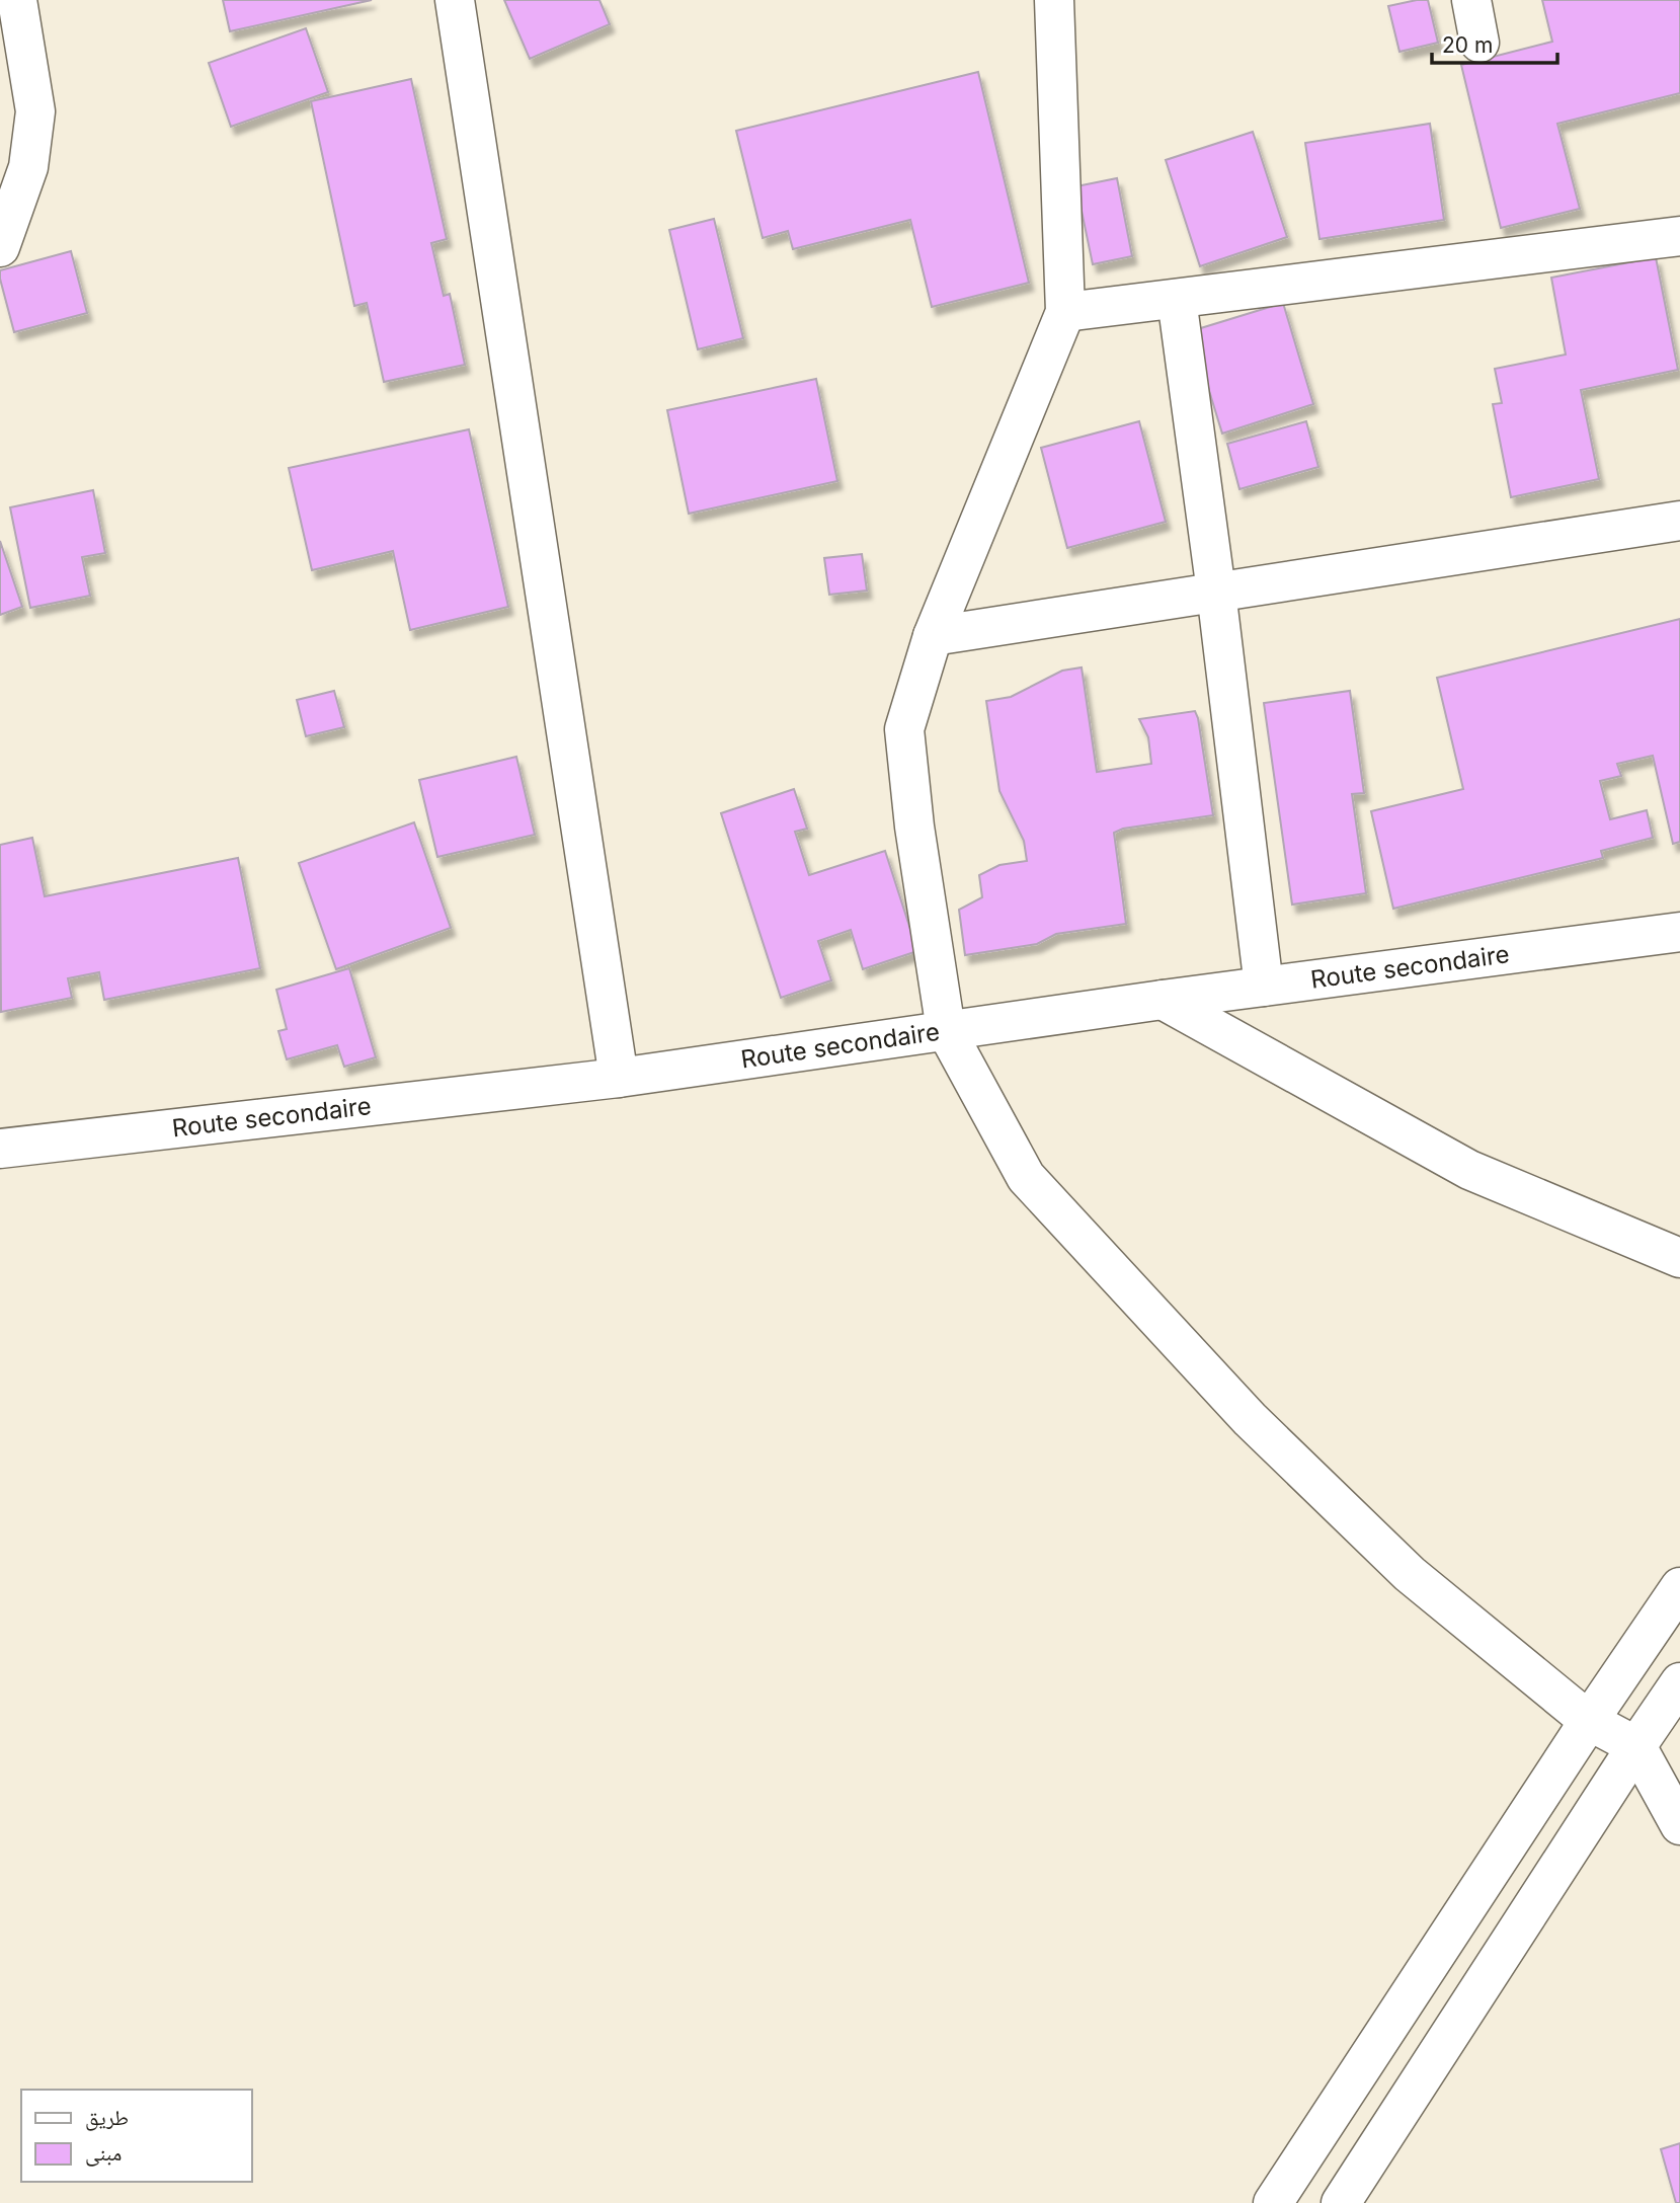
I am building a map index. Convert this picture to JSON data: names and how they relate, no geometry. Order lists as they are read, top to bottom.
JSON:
{
  "streets": {
    "street": ["Route secondaire"]
  },
  "legend": ["طريق", "مبنى"],
  "scale_bar": "20 m"
}
